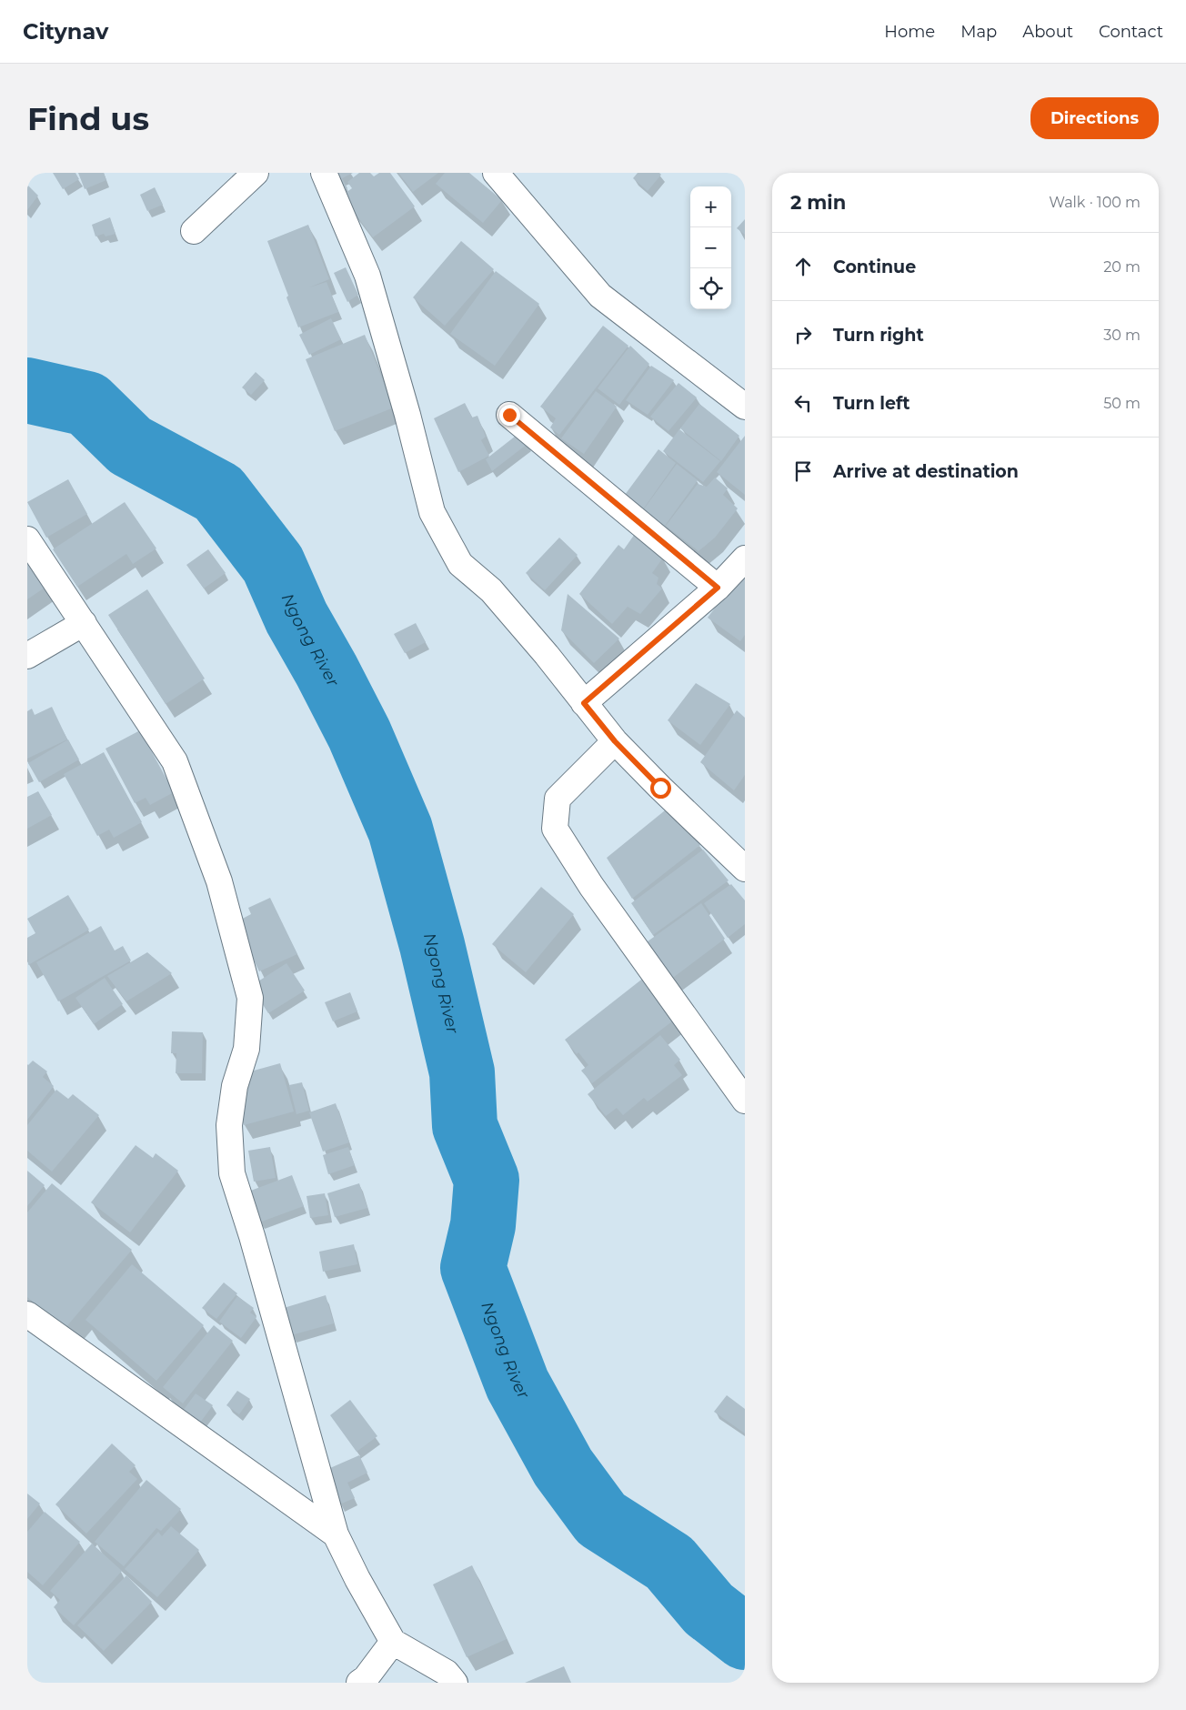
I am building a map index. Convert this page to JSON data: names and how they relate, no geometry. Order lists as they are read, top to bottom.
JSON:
{
  "water": ["Ngong River"],
  "page": {
    "header": "Citynav",
    "nav": [
      "Home",
      "Map",
      "About",
      "Contact"
    ],
    "buttons": "Directions",
    "title": "Find us",
    "heading": ["2 min", "Walk · 100 m"],
    "map_buttons": ["+", "−"],
    "list": [
      ["Continue", "20 m"],
      ["Turn right", "30 m"],
      ["Turn left", "50 m"],
      "Arrive at destination"
    ]
  }
}
